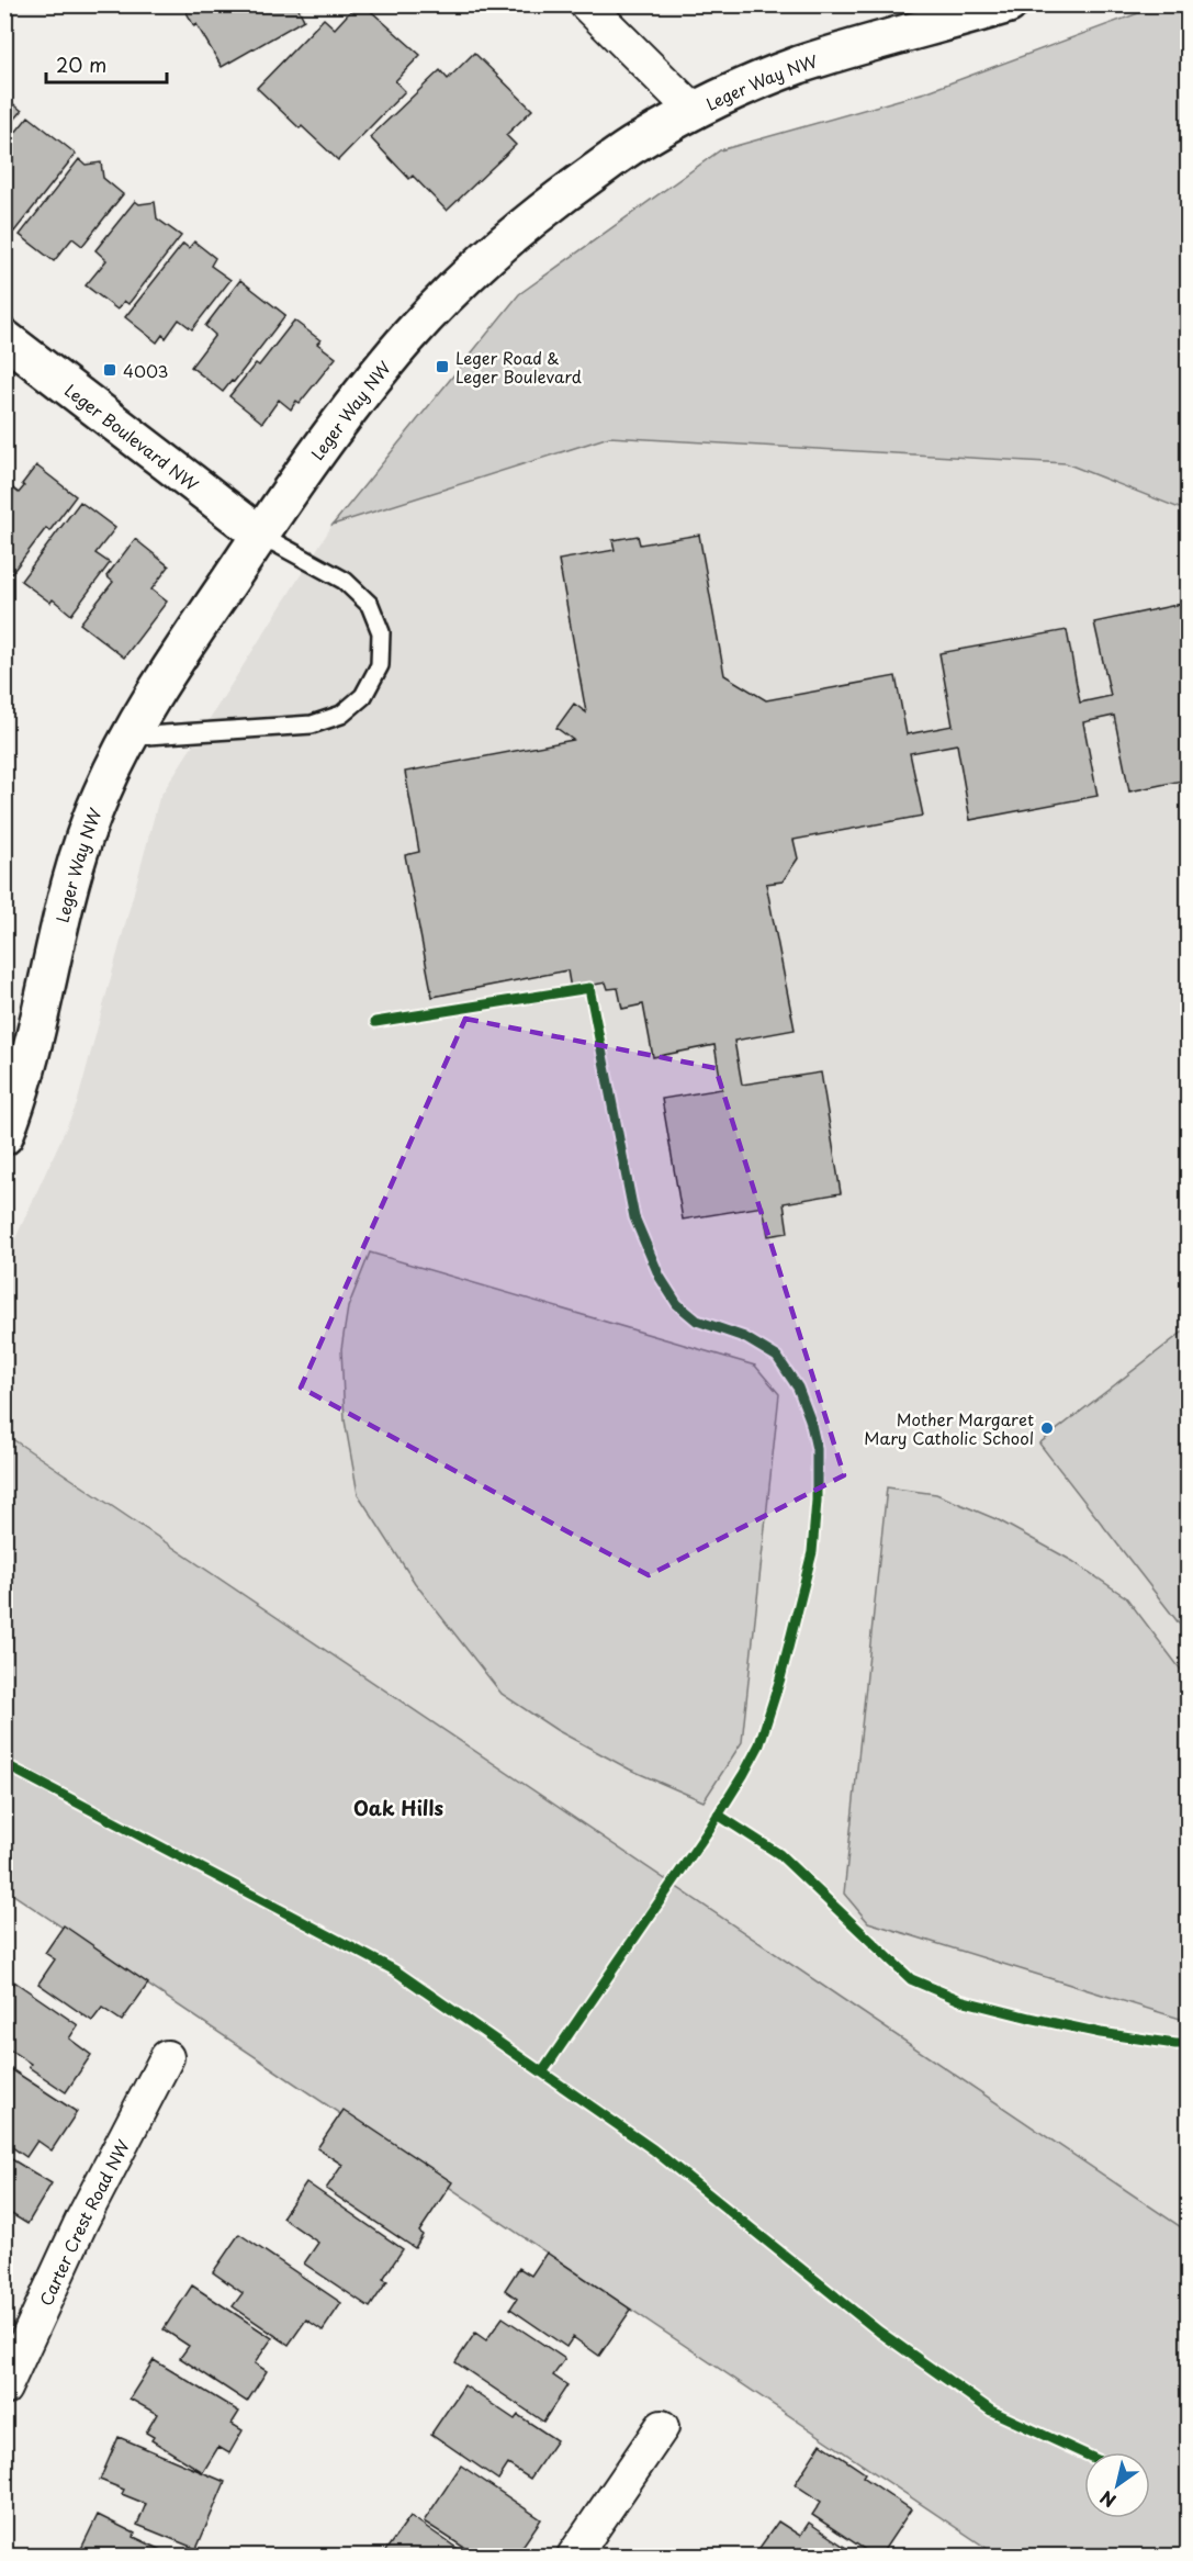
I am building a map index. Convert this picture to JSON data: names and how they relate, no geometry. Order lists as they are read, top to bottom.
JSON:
{
  "streets": {
    "street": ["Leger Way NW", "Leger Boulevard NW", "Carter Crest Road NW"]
  },
  "crossings": [
    ["Leger Way NW", "Leger Boulevard NW"]
  ],
  "districts": ["Oak Hills"],
  "places": {
    "transit": ["Leger Road & Leger Boulevard", "4003"],
    "other": ["Mother Margaret Mary Catholic School"]
  },
  "scale_bar": "20 m",
  "north": "bottom left"
}
